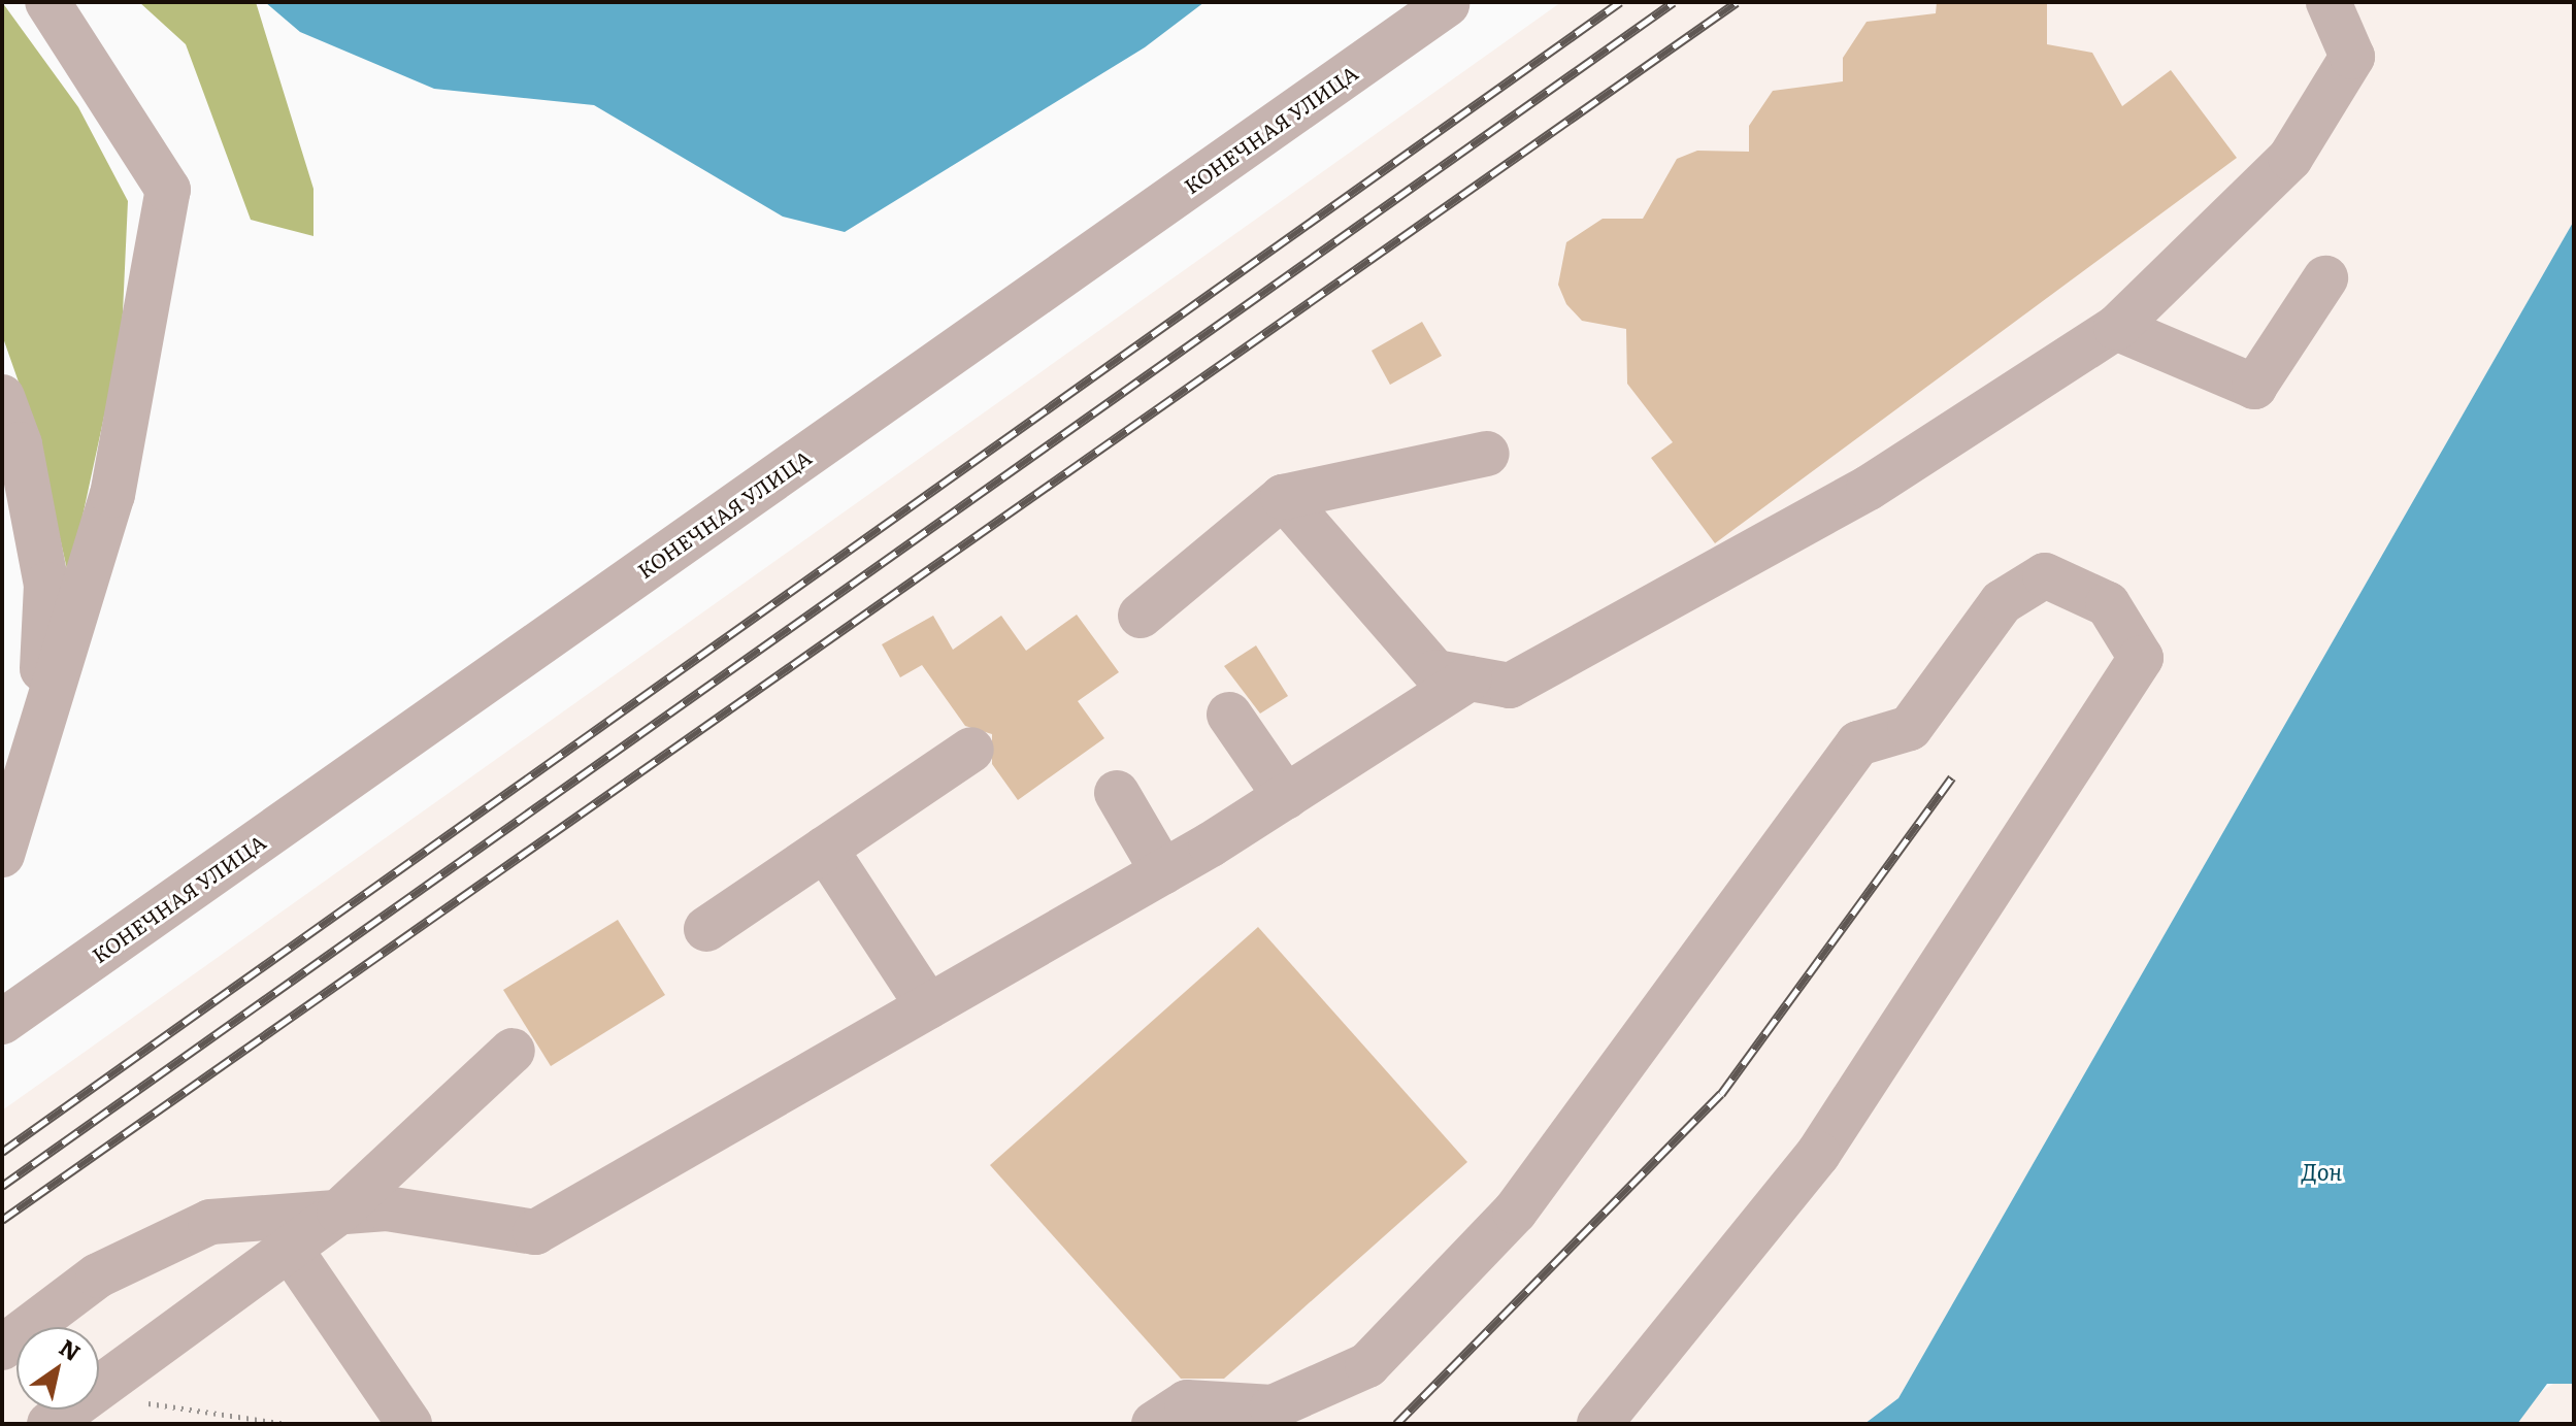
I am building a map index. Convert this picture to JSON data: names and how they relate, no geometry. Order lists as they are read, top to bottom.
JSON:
{
  "streets": {
    "lane": ["КОНЕЧНАЯ УЛИЦА"]
  },
  "water": ["Дон"],
  "north": "top right"
}
